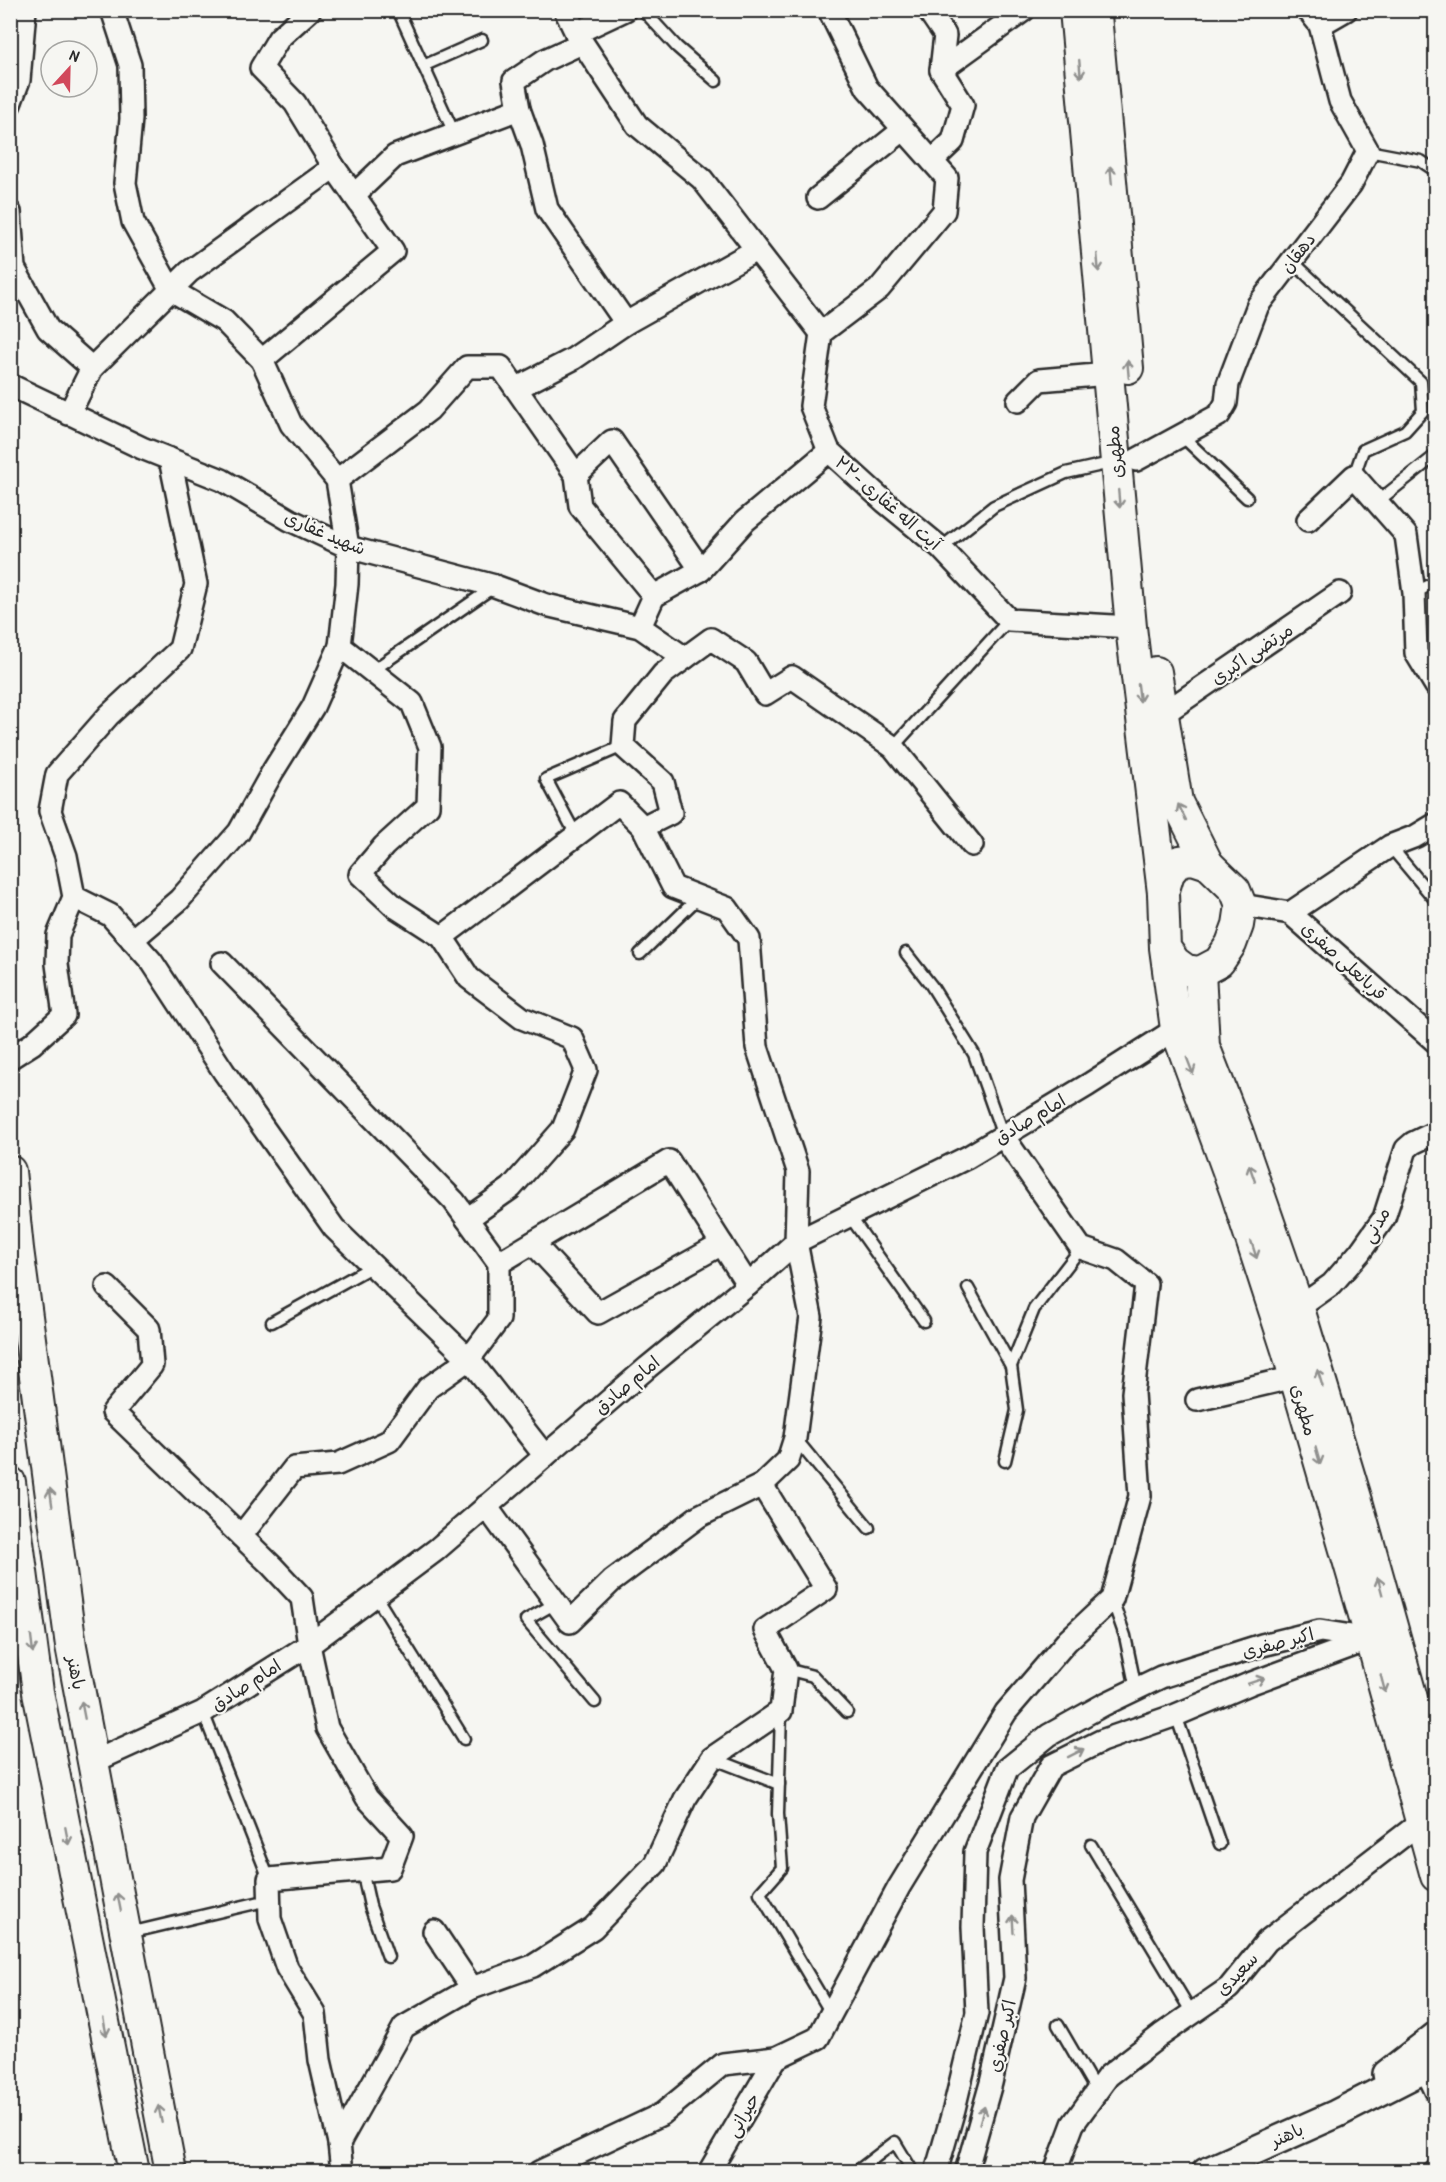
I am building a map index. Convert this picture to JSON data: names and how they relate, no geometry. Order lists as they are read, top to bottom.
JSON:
{
  "streets": {
    "main road": ["مطهری", "باهنر"],
    "street": [
      "دهقان",
      "۲۲- آیت اله غفاری",
      "شهید غفاری",
      "مرتضی اکبری",
      "قربانعلی صفری",
      "امام صادق",
      "مدنی",
      "اکبر صفری",
      "سعیدی",
      "حیرانی"
    ]
  },
  "crossings": [
    ["دهقان", "مطهری"],
    ["مطهری", "مرتضی اکبری"],
    ["مطهری", "قربانعلی صفری"],
    ["مطهری", "امام صادق"],
    ["مطهری", "مدنی"],
    ["مطهری", "اکبر صفری"],
    ["مطهری", "سعیدی"],
    ["امام صادق", "باهنر"]
  ],
  "north": "top"
}
